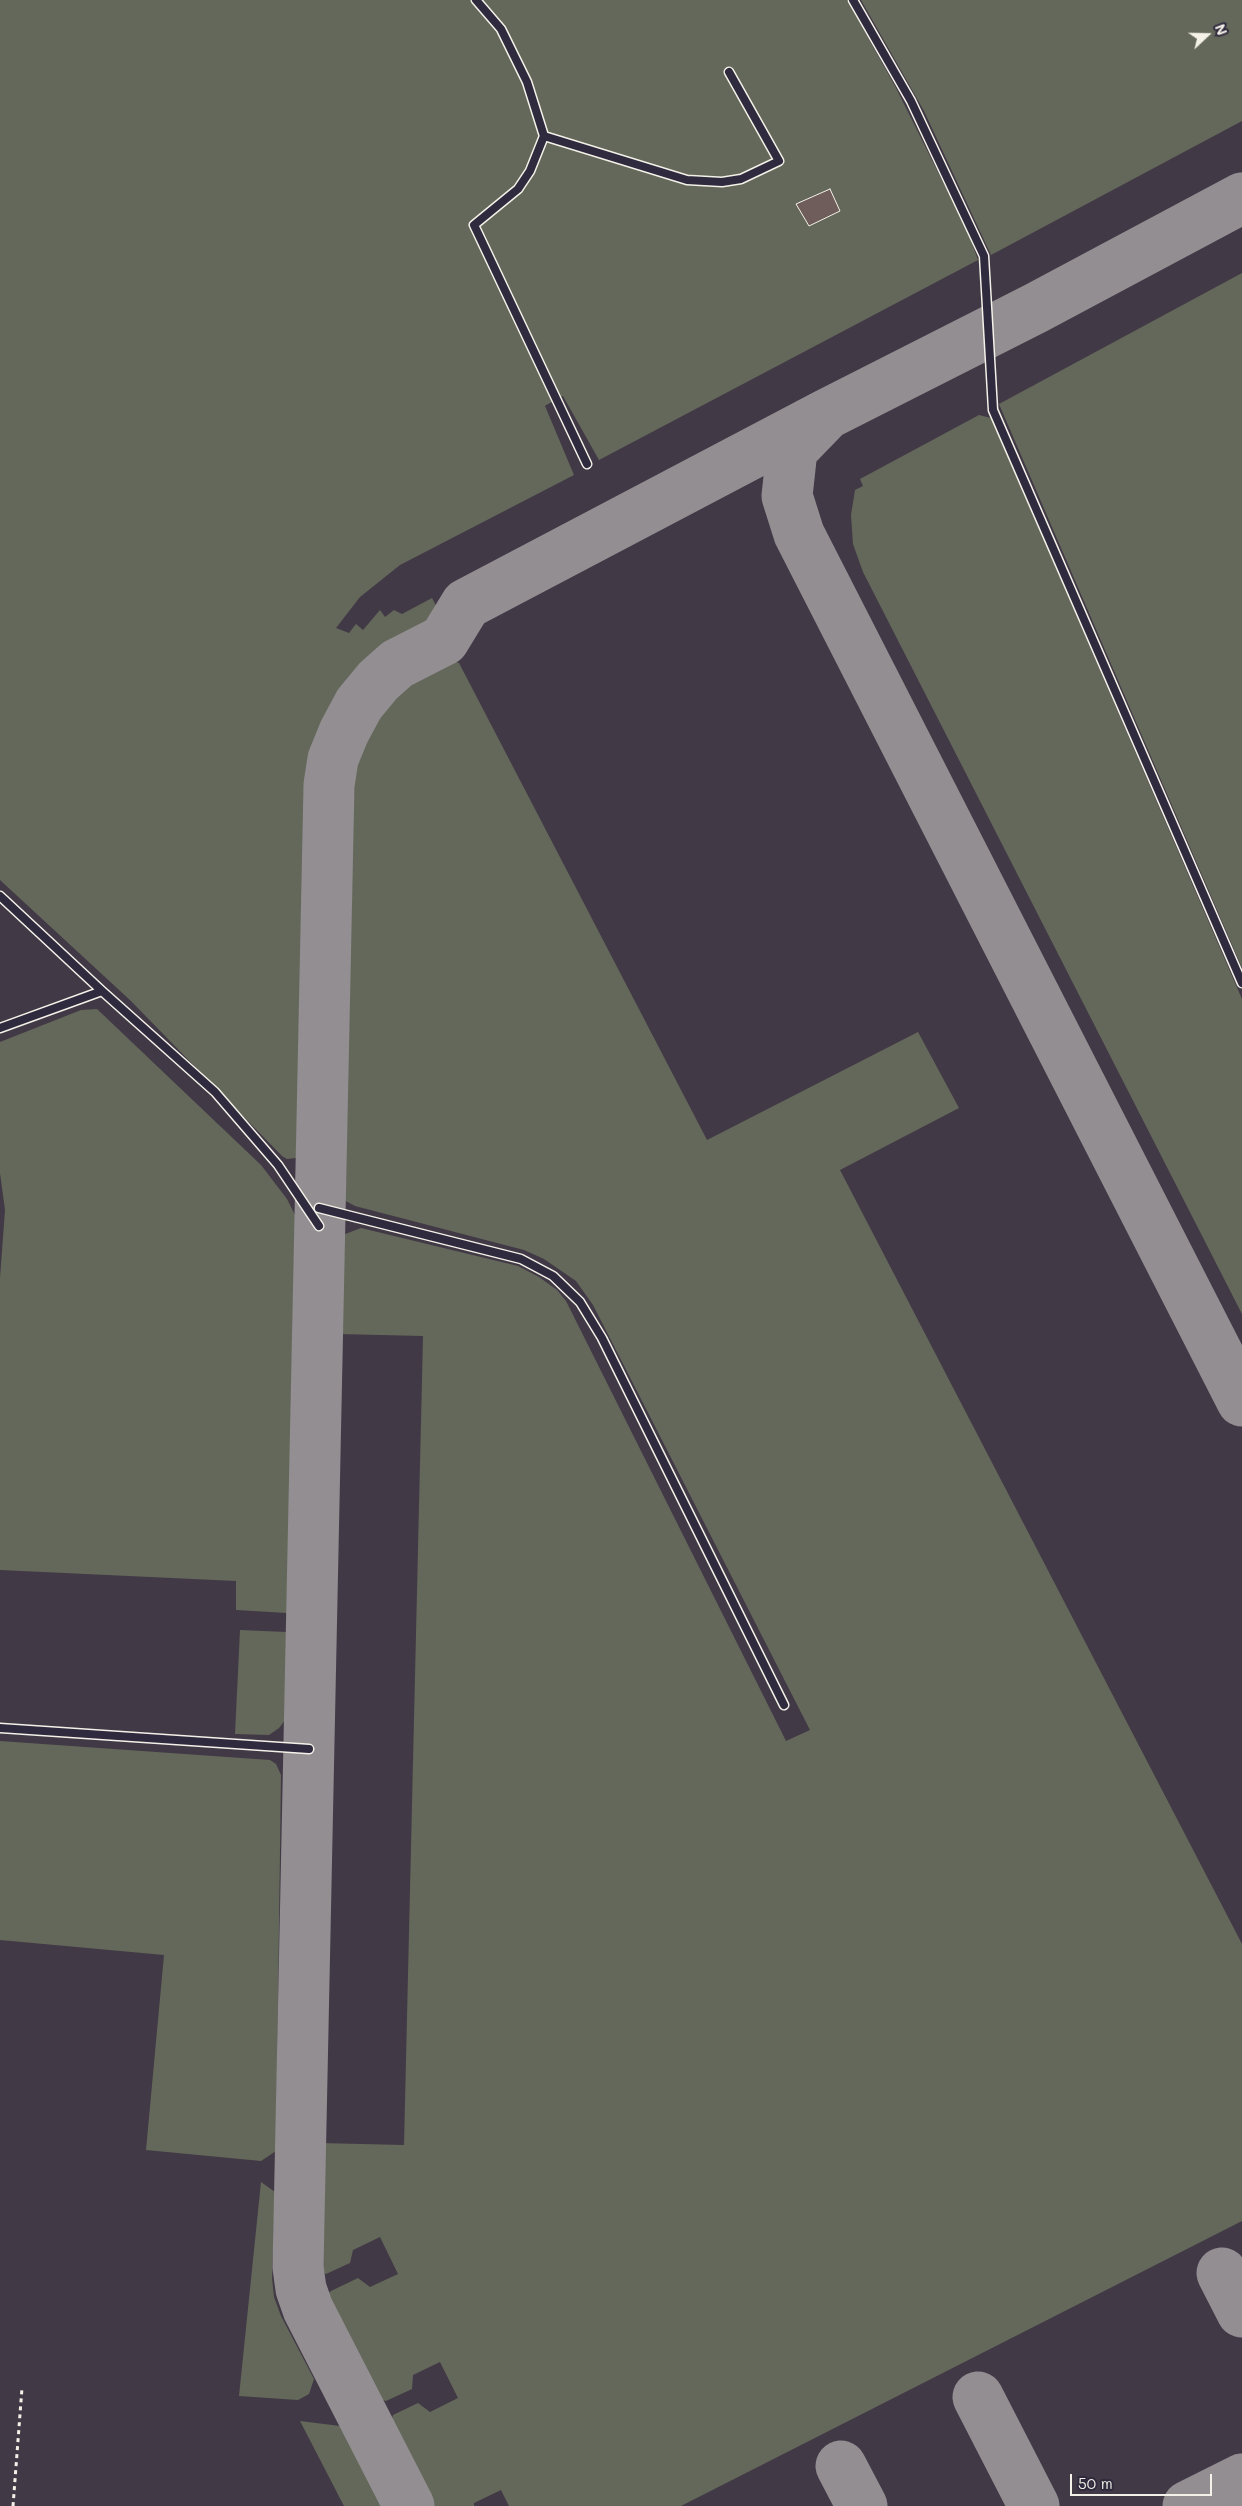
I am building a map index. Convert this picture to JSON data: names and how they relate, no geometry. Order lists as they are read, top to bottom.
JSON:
{
  "scale_bar": "50 m",
  "north": "right"
}
